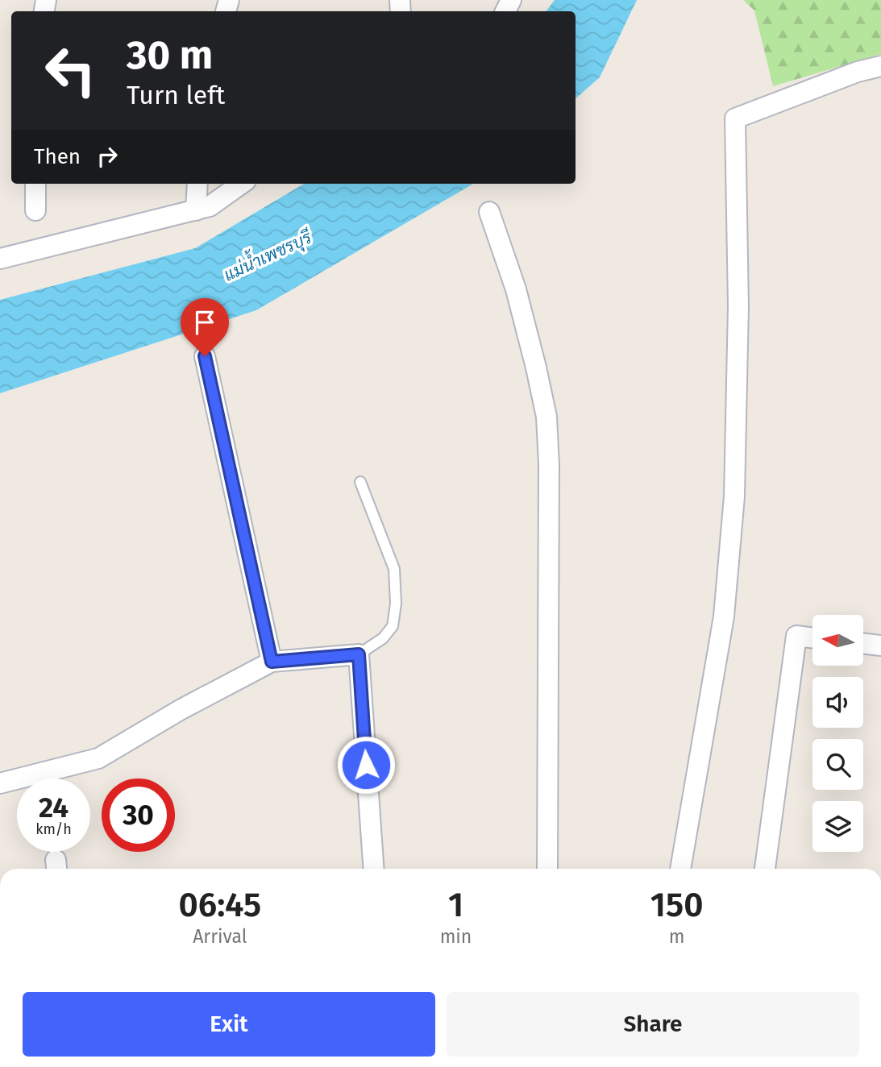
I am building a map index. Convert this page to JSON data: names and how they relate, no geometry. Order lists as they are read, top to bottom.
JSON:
{
  "water": ["แม่น้ำเพชรบุรี"],
  "north": "left",
  "page": {
    "turn": ["30 m", "Turn left"],
    "then": "Then",
    "speed": "24 km/h",
    "limit": "30",
    "eta": [
      "06:45",
      "Arrival",
      "1",
      "min",
      "150",
      "m"
    ],
    "buttons": ["Exit", "Share"]
  }
}
